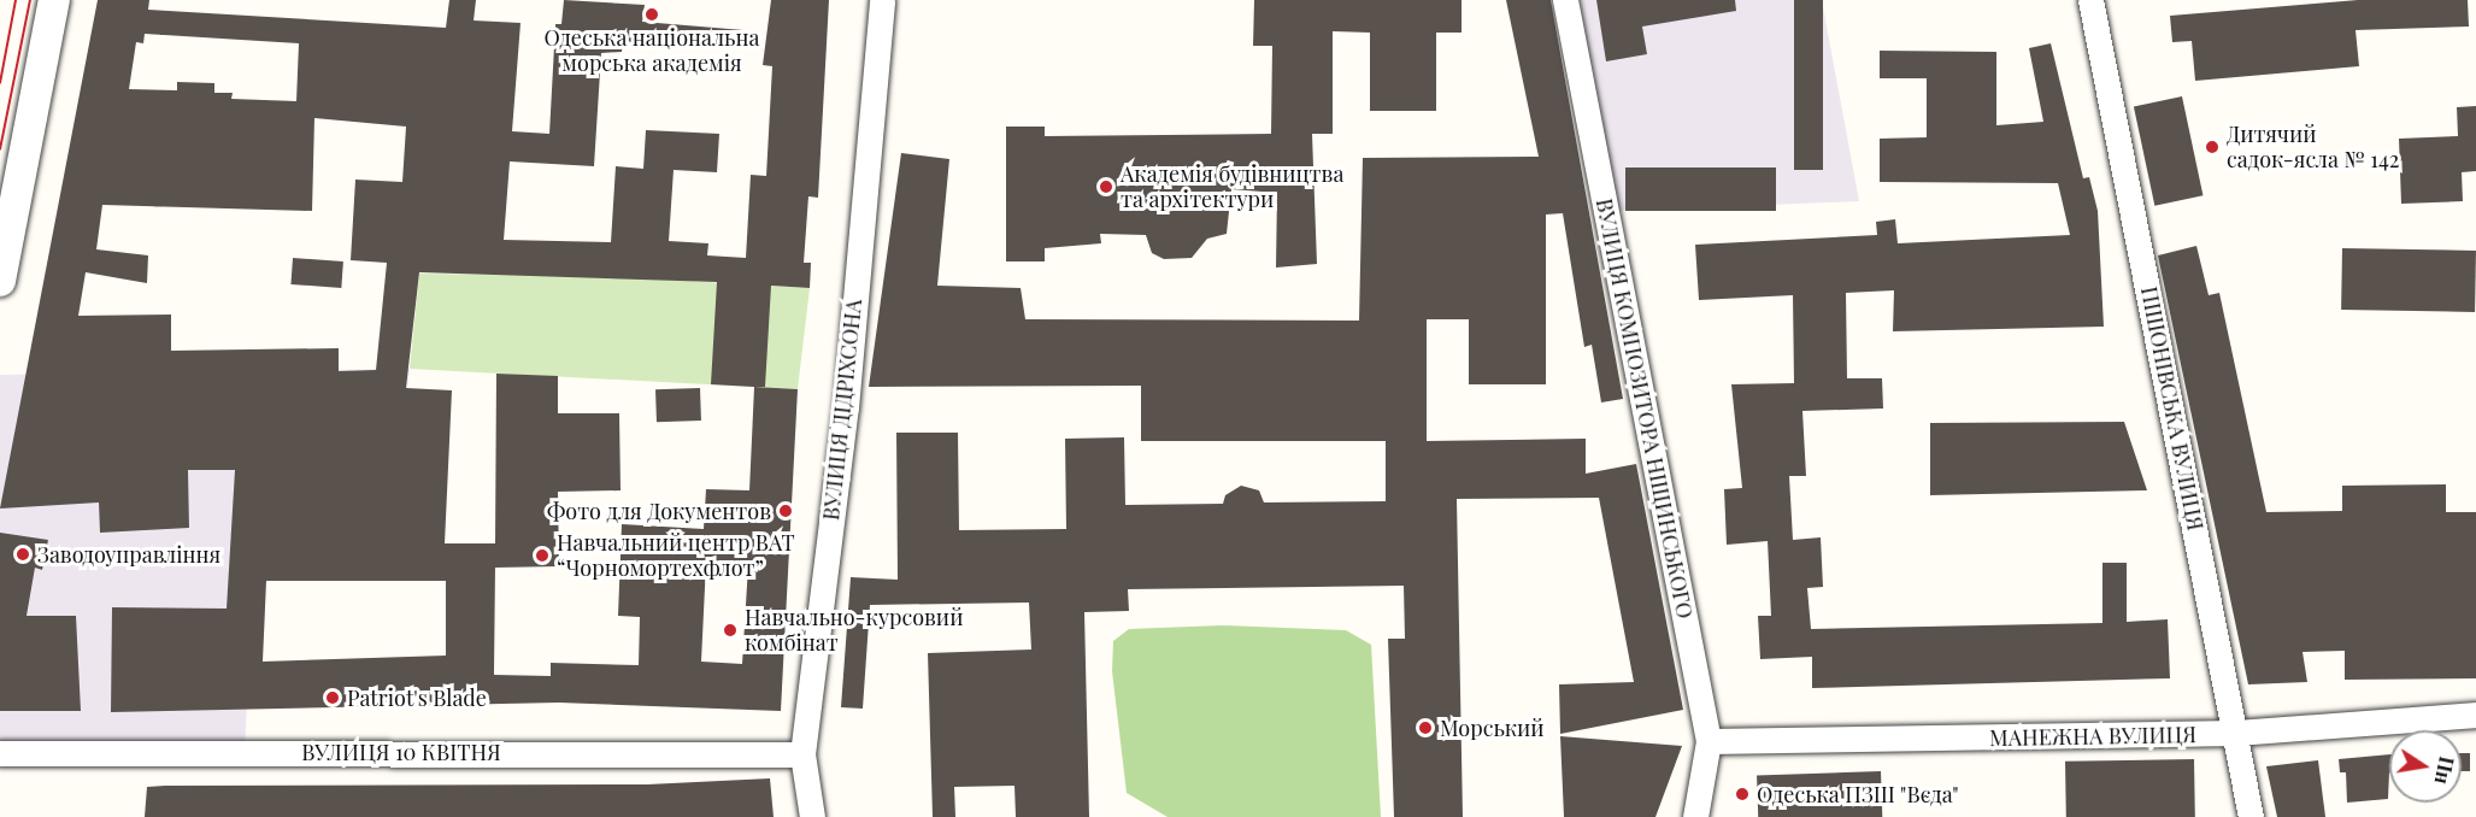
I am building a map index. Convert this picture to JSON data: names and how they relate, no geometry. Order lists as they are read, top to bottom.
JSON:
{
  "streets": {
    "street": [
      "ВУЛИЦЯ КОМПОЗИТОРА НІЩИНСЬКОГО",
      "ПІШОНІВСЬКА ВУЛИЦЯ",
      "ВУЛИЦЯ ДІДРІХСОНА",
      "МАНЕЖНА ВУЛИЦЯ",
      "ВУЛИЦЯ 10 КВІТНЯ"
    ]
  },
  "crossings": [
    ["ВУЛИЦЯ КОМПОЗИТОРА НІЩИНСЬКОГО", "МАНЕЖНА ВУЛИЦЯ"],
    ["ПІШОНІВСЬКА ВУЛИЦЯ", "МАНЕЖНА ВУЛИЦЯ"],
    ["ВУЛИЦЯ ДІДРІХСОНА", "ВУЛИЦЯ 10 КВІТНЯ"]
  ],
  "places": [
    "Одеська національна морська академія",
    "Дитячий садок-ясла № 142",
    "Академія будівництва та архітектури",
    "Фото для Документов",
    "Заводоуправління",
    "Навчальний центр ВАТ “Чорномортехфлот”",
    "Навчально-курсовий комбінат",
    "Patriot's Blade",
    "Морський",
    "Одеська ПЗШ \"Вєда\""
  ],
  "north": "right"
}
